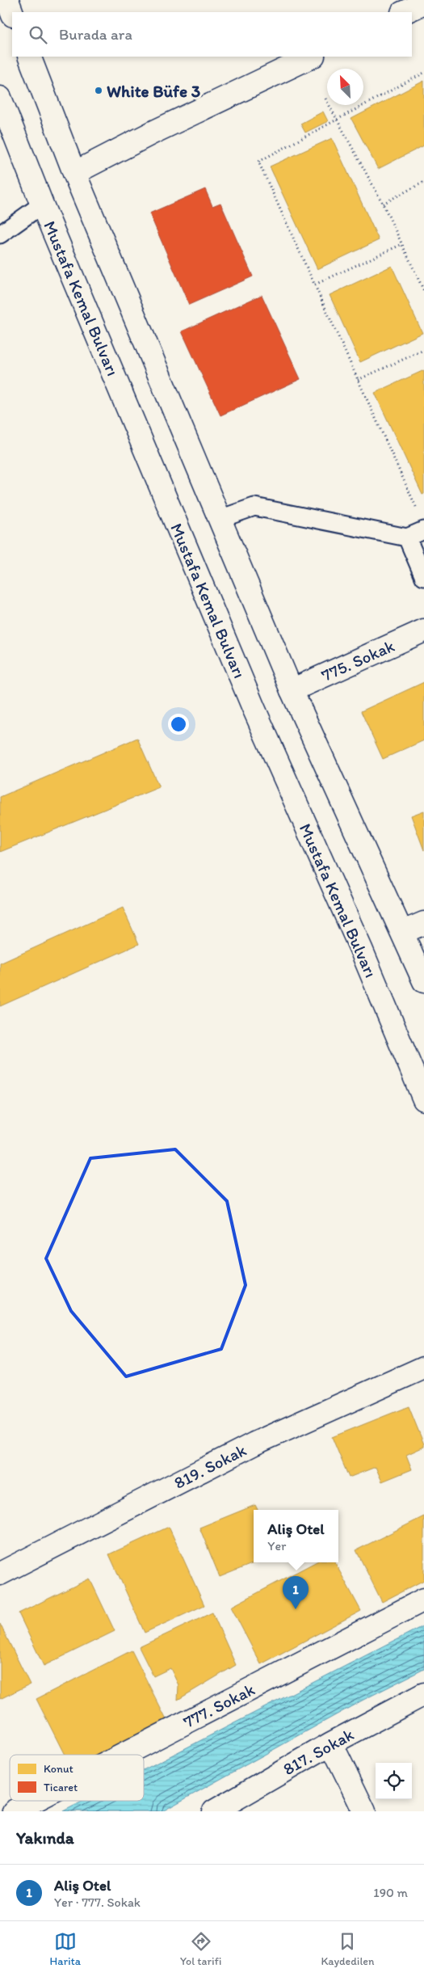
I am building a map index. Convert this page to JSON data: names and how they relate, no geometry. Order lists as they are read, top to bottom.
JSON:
{
  "streets": {
    "main road": [
      "Mustafa Kemal Bulvarı",
      "775. Sokak",
      "819. Sokak",
      "777. Sokak",
      "817. Sokak"
    ]
  },
  "places": ["White Büfe 3"],
  "legend": ["Konut", "Ticaret"],
  "north": "top left",
  "page": {
    "search": "Burada ara",
    "popup": ["Aliş Otel", "Yer"],
    "pins": "1",
    "heading": "Yakında",
    "list": [
      {
        "mark": "1",
        "name": "Aliş Otel",
        "note": "Yer · 777. Sokak",
        "value": "190 m"
      }
    ],
    "nav": ["Harita", "Yol tarifi", "Kaydedilen"]
  }
}
